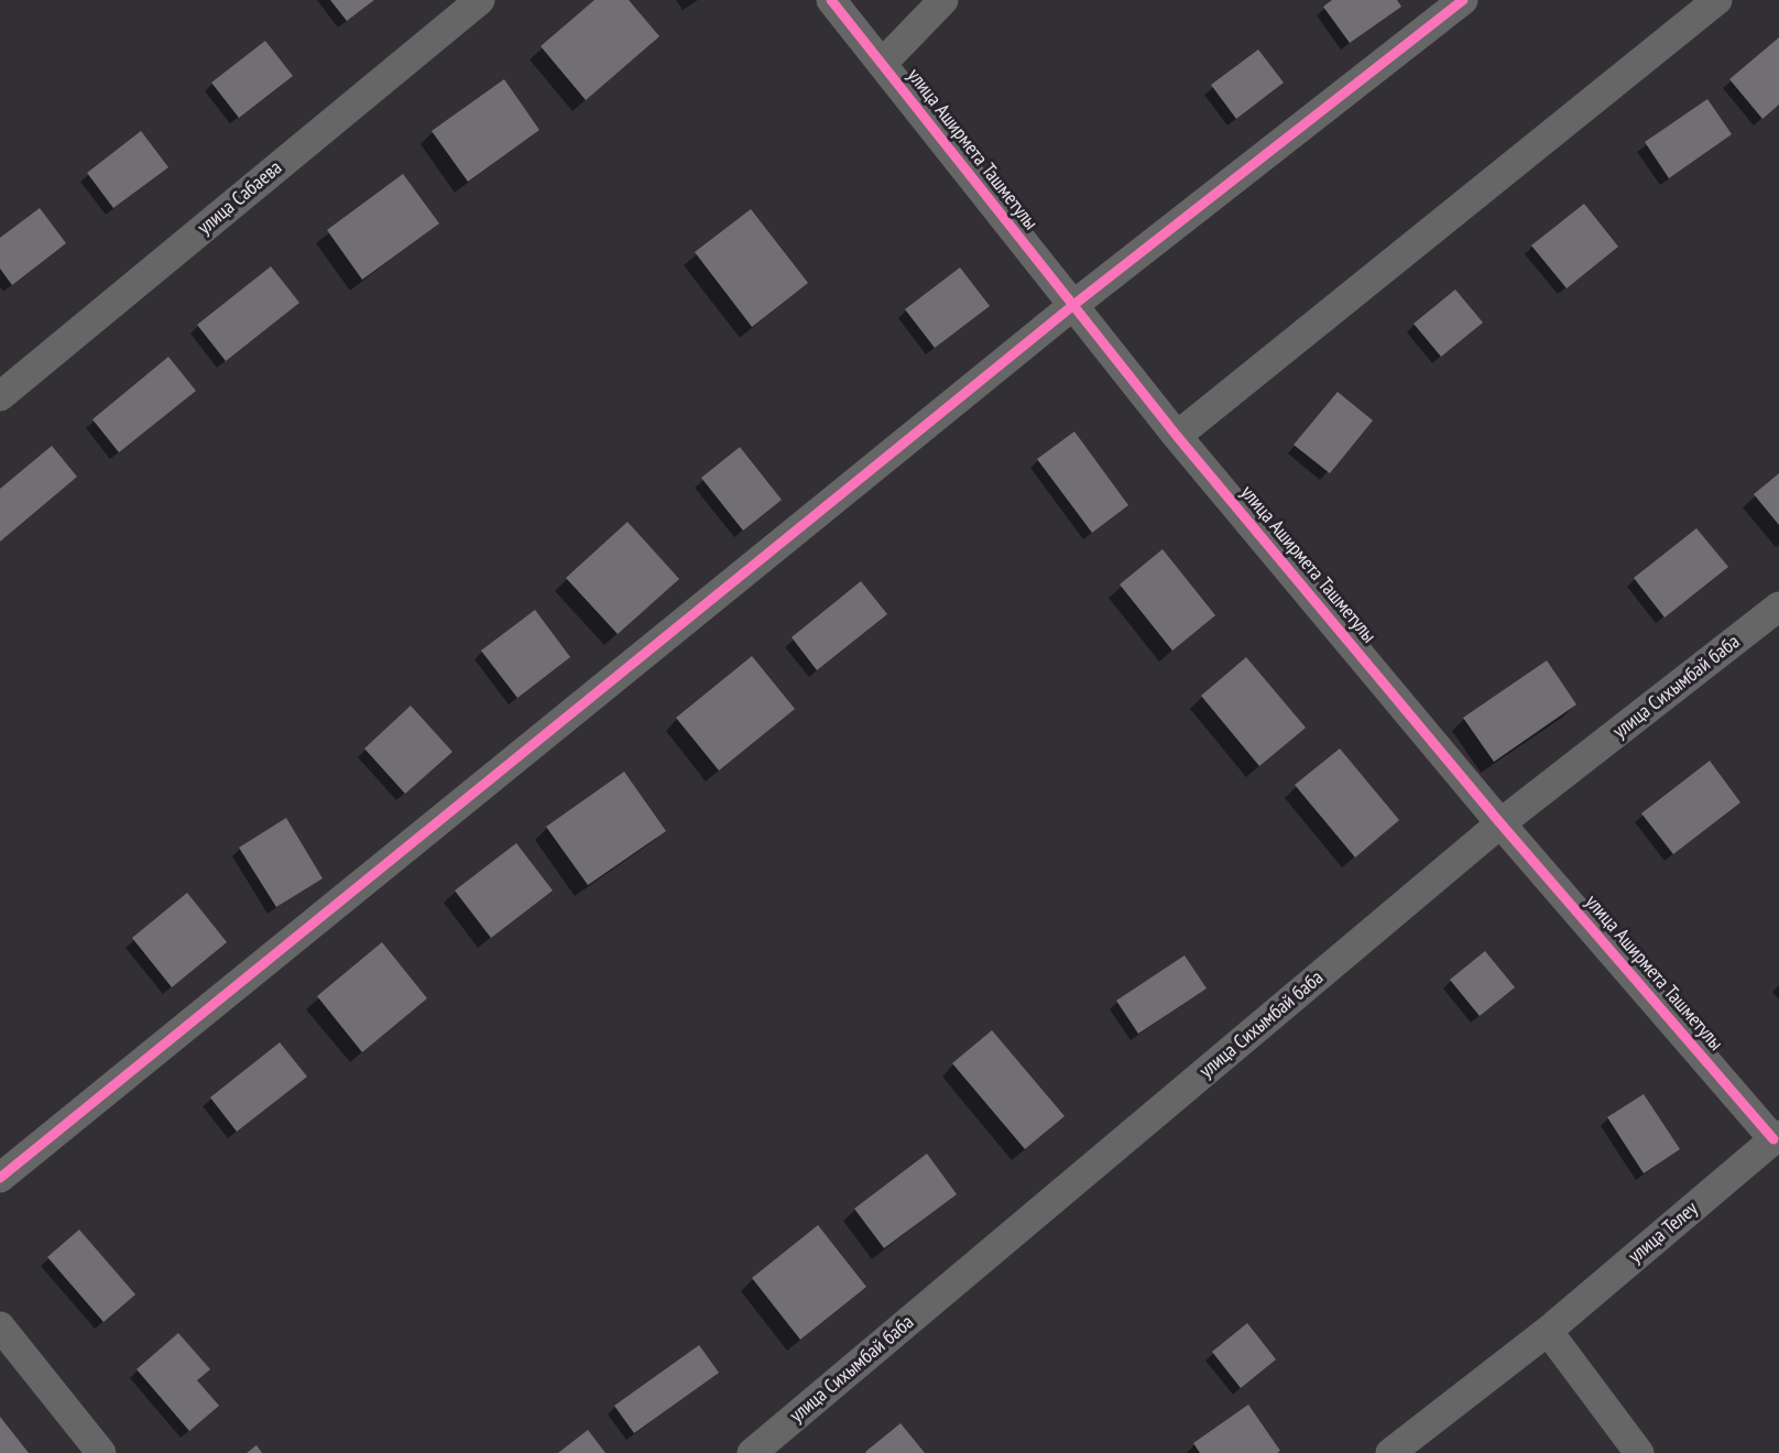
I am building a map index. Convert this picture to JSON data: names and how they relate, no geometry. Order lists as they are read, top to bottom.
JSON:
{
  "streets": {
    "street": [
      "улица Аширмета Ташметулы",
      "улица Сабаева",
      "улица Сихымбай баба",
      "улица Телеу"
    ]
  },
  "crossings": [
    ["улица Аширмета Ташметулы", "улица Сихымбай баба"],
    ["улица Аширмета Ташметулы", "улица Телеу"]
  ]
}
